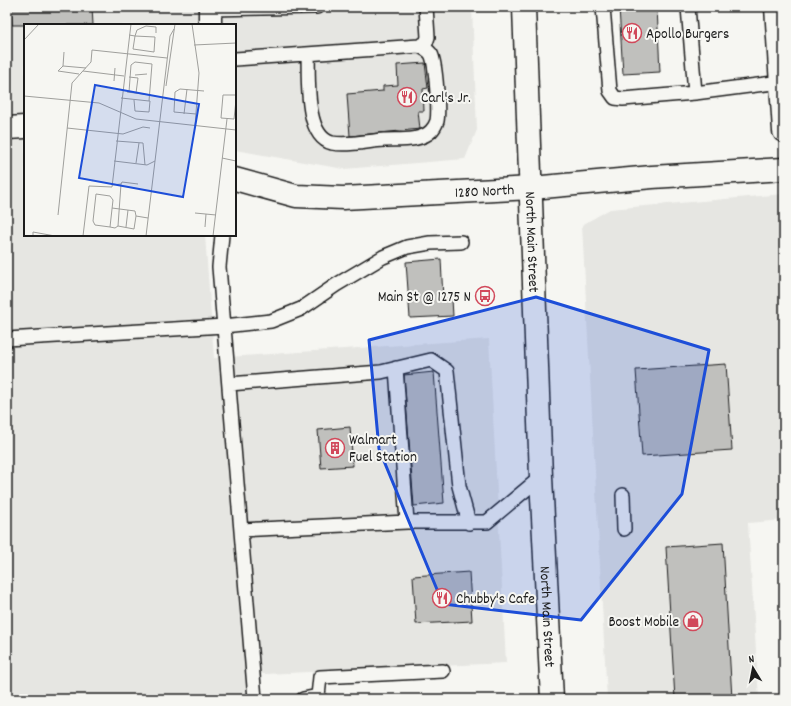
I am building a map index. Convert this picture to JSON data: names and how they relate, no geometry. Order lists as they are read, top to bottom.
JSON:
{
  "streets": {
    "main road": ["1280 North", "North Main Street"]
  },
  "crossings": [
    ["1280 North", "North Main Street"]
  ],
  "places": {
    "restaurant": ["Apollo Burgers", "Carl's Jr.", "Chubby's Cafe"],
    "bus stop": ["Main St @ 1275 N"],
    "building": ["Walmart Fuel Station"],
    "shop": ["Boost Mobile"]
  },
  "north": "top"
}
